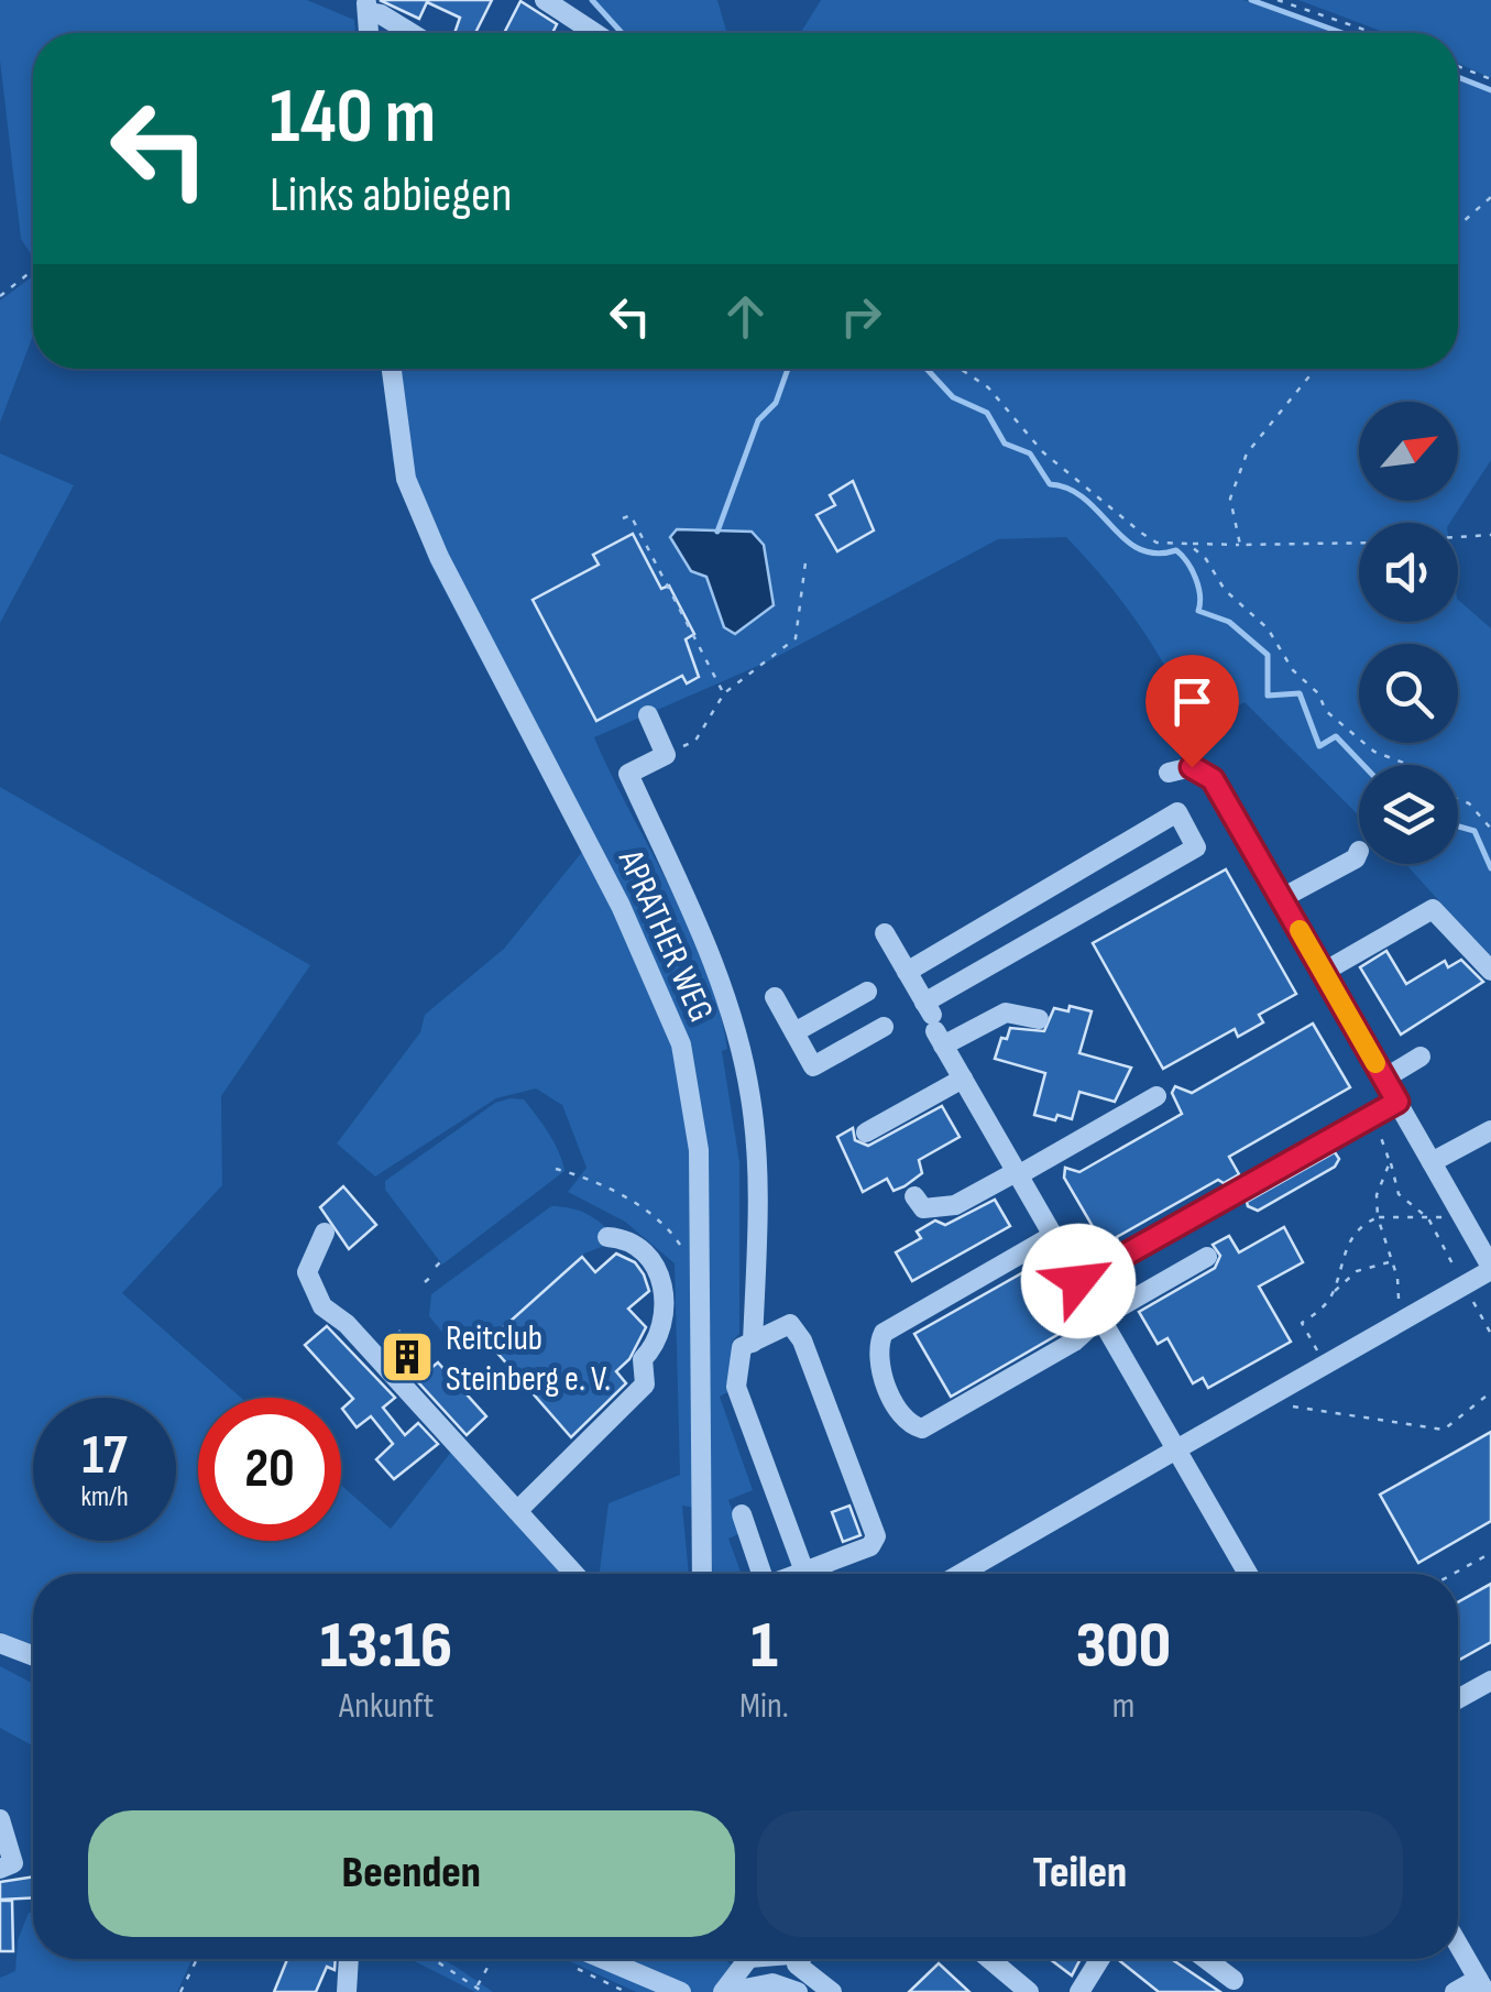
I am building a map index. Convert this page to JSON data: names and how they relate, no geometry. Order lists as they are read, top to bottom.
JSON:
{
  "streets": {
    "street": ["APRATHER WEG"]
  },
  "places": {
    "building": ["Reitclub Steinberg e. V."]
  },
  "north": "top right",
  "page": {
    "turn": ["140 m", "Links abbiegen"],
    "speed": "17 km/h",
    "limit": "20",
    "eta": [
      "13:16",
      "Ankunft",
      "1",
      "Min.",
      "300",
      "m"
    ],
    "buttons": ["Beenden", "Teilen"]
  }
}
